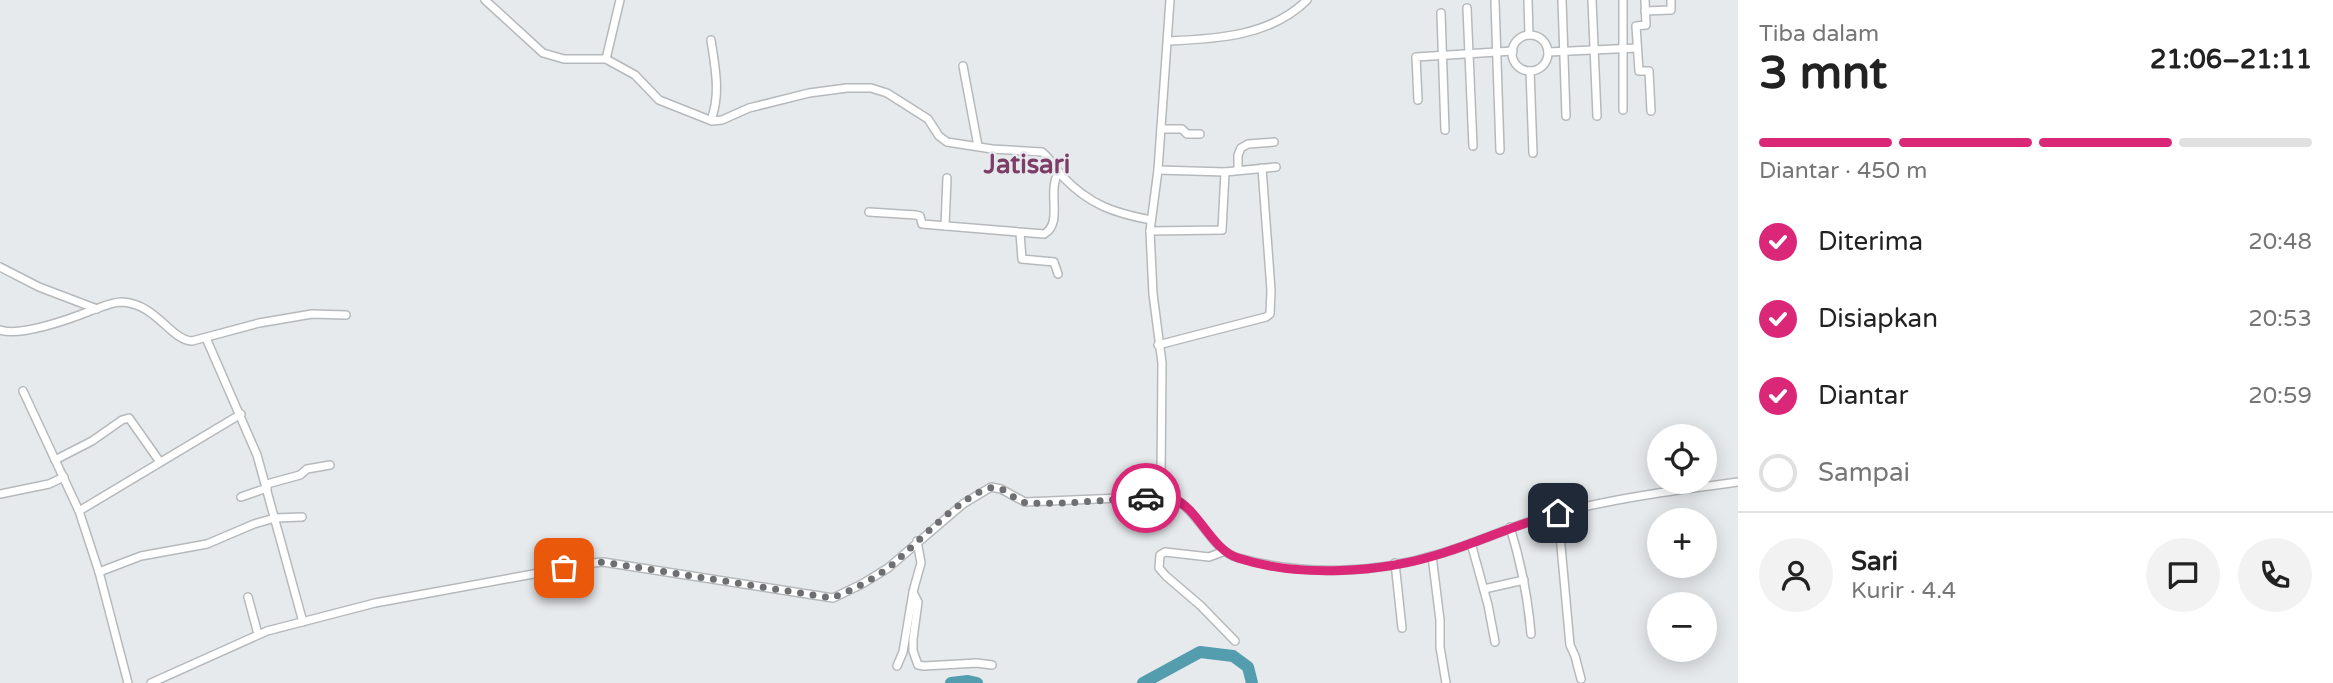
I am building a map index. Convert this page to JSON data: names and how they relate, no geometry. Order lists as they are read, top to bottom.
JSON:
{
  "districts": ["Jatisari"],
  "page": {
    "heading": ["3 mnt", "Tiba dalam", "21:06–21:11"],
    "panel": ["Sari", "Kurir · 4.4"],
    "bar": "Diantar · 450 m",
    "list": [
      ["Diterima", "20:48"],
      ["Disiapkan", "20:53"],
      ["Diantar", "20:59"],
      "Sampai"
    ],
    "map_buttons": ["+", "−"]
  }
}
